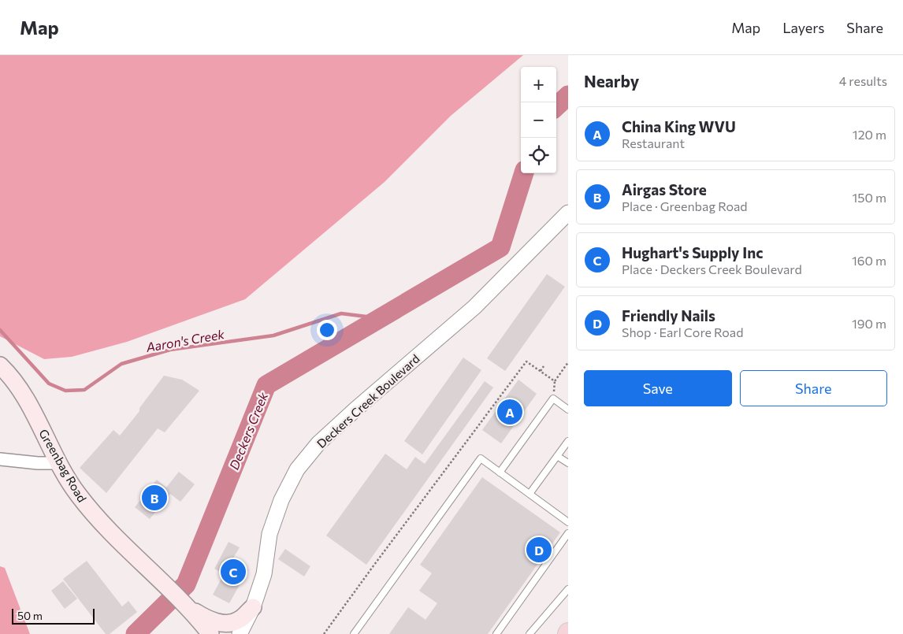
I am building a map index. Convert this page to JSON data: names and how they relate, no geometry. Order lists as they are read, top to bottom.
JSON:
{
  "streets": {
    "main road": ["Greenbag Road"],
    "street": ["Deckers Creek Boulevard"]
  },
  "water": ["Aaron's Creek", "Deckers Creek"],
  "scale_bar": "50 m",
  "page": {
    "header": "Map",
    "nav": ["Map", "Layers", "Share"],
    "heading": ["Nearby", "4 results"],
    "map_buttons": ["+", "−"],
    "list": [
      {
        "mark": "A",
        "name": "China King WVU",
        "note": "Restaurant",
        "value": "120 m"
      },
      {
        "mark": "B",
        "name": "Airgas Store",
        "note": "Place · Greenbag Road",
        "value": "150 m"
      },
      {
        "mark": "C",
        "name": "Hughart's Supply Inc",
        "note": "Place · Deckers Creek Boulevard",
        "value": "160 m"
      },
      {
        "mark": "D",
        "name": "Friendly Nails",
        "note": "Shop · Earl Core Road",
        "value": "190 m"
      }
    ],
    "buttons": ["Save", "Share"],
    "pins": [
      "A",
      "B",
      "D",
      "C"
    ],
    "scale": "50 m"
  }
}
